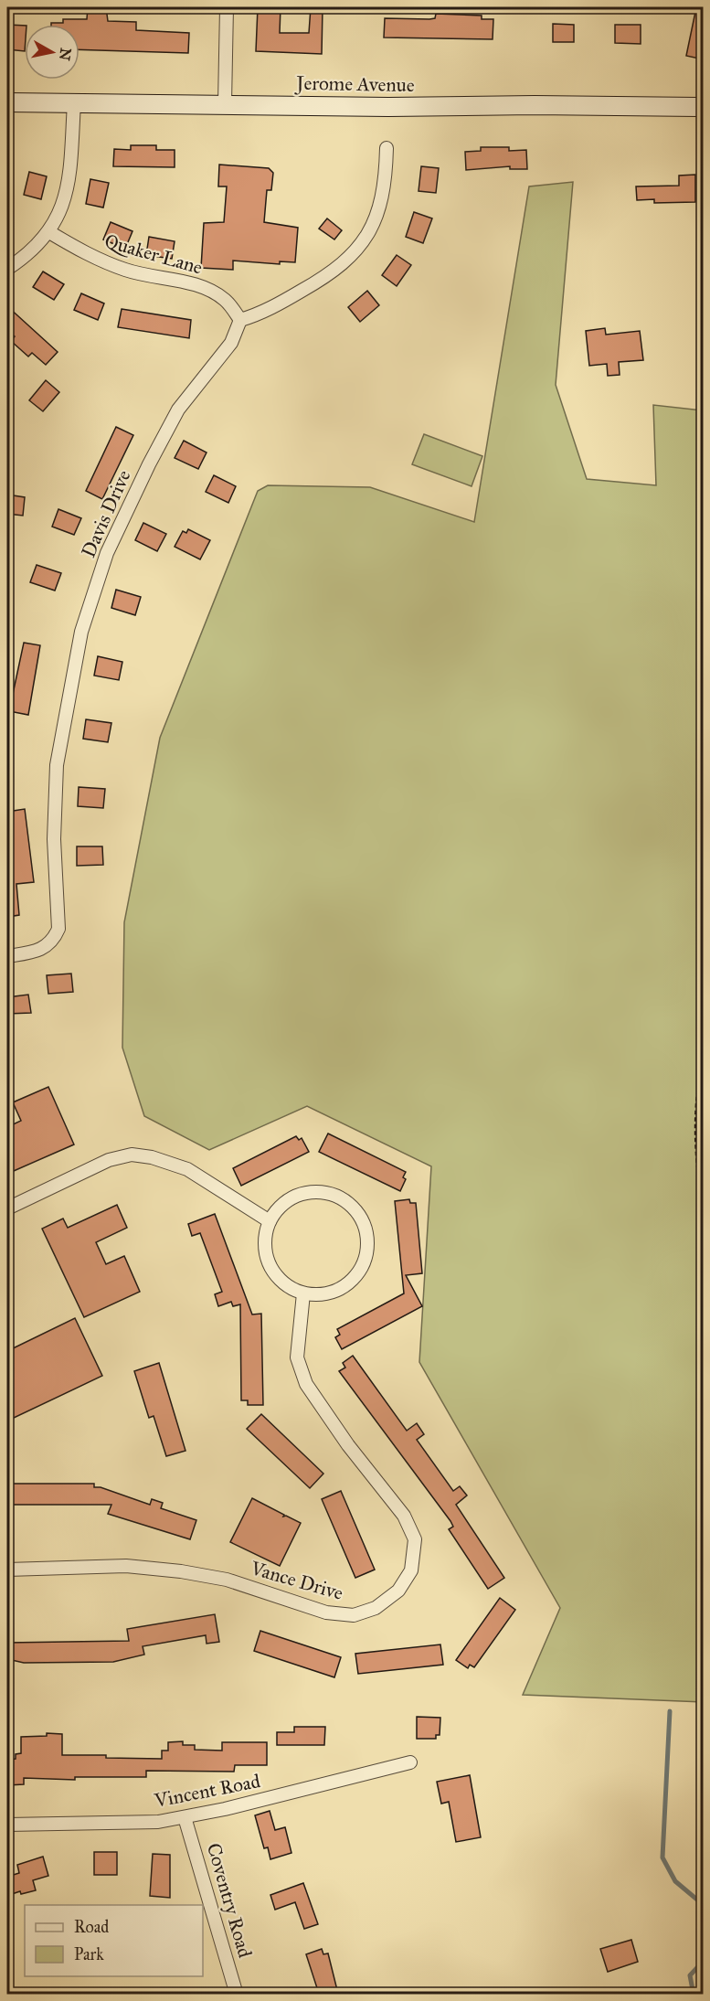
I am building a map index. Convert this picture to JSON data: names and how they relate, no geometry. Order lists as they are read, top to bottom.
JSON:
{
  "streets": {
    "main road": ["Jerome Avenue"],
    "street": [
      "Quaker Lane",
      "Davis Drive",
      "Vance Drive",
      "Vincent Road",
      "Coventry Road"
    ]
  },
  "crossings": [
    ["Quaker Lane", "Davis Drive"],
    ["Vincent Road", "Coventry Road"]
  ],
  "legend": ["Road", "Park"],
  "north": "right"
}
